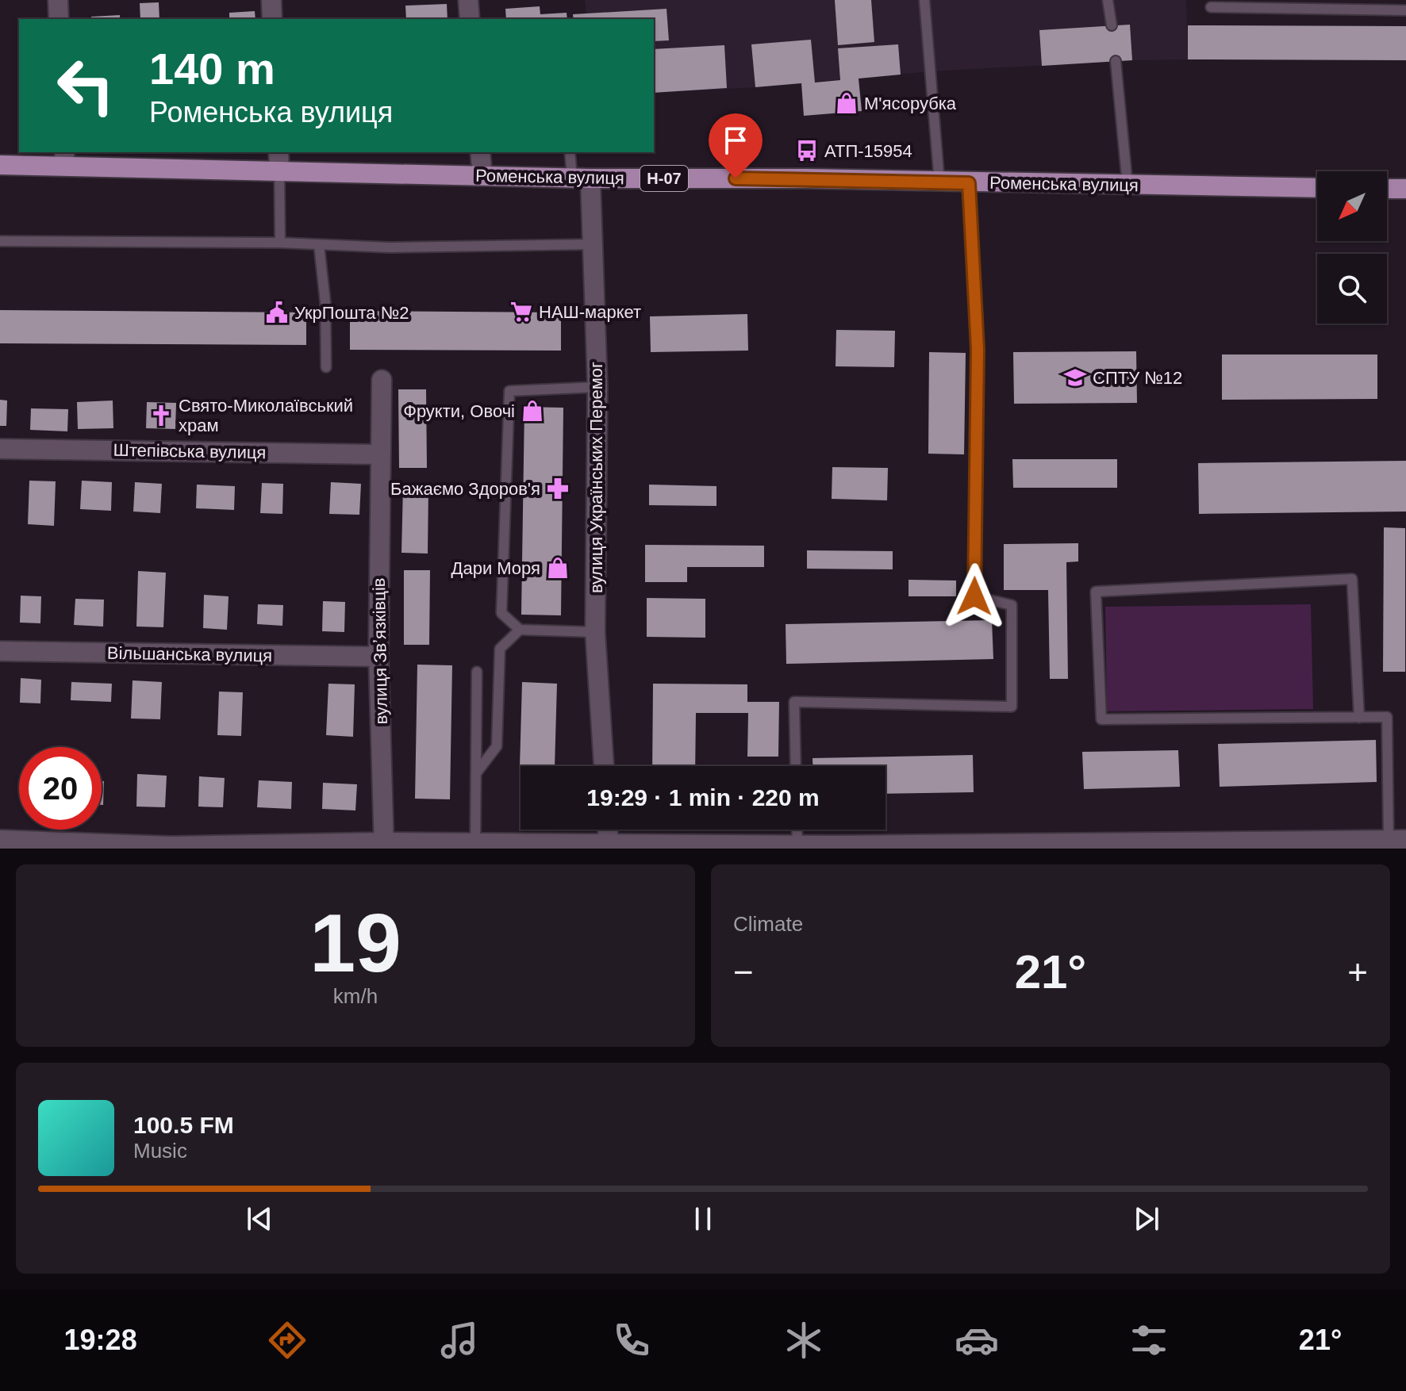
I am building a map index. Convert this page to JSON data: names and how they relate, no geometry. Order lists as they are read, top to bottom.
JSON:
{
  "streets": {
    "main road": ["Роменська вулиця", "Н-07"],
    "street": [
      "Штепівська вулиця",
      "вулиця Українських Перемог",
      "вулиця Звʼязківців",
      "Вільшанська вулиця"
    ]
  },
  "crossings": [
    ["Роменська вулиця", "вулиця Українських Перемог"],
    ["Штепівська вулиця", "вулиця Звʼязківців"],
    ["вулиця Звʼязківців", "Вільшанська вулиця"]
  ],
  "places": {
    "shop": ["М'ясорубка", "Фрукти, Овочі", "Дари Моря"],
    "bus stop": ["АТП-15954"],
    "supermarket": ["НАШ-маркет"],
    "public building": ["УкрПошта №2"],
    "school or university": ["СПТУ №12"],
    "church": ["Свято-Миколаївський храм"],
    "pharmacy": ["Бажаємо Здоров'я"]
  },
  "north": "bottom left",
  "page": {
    "turn": ["140 m", "Роменська вулиця"],
    "limit": "20",
    "trip": "19:29 · 1 min · 220 m",
    "tile": [
      ["19", "km/h"],
      "Climate"
    ],
    "heat": ["−", "21°", "+"],
    "song": ["100.5 FM", "Music"],
    "tabs": ["19:28", "21°"]
  }
}
